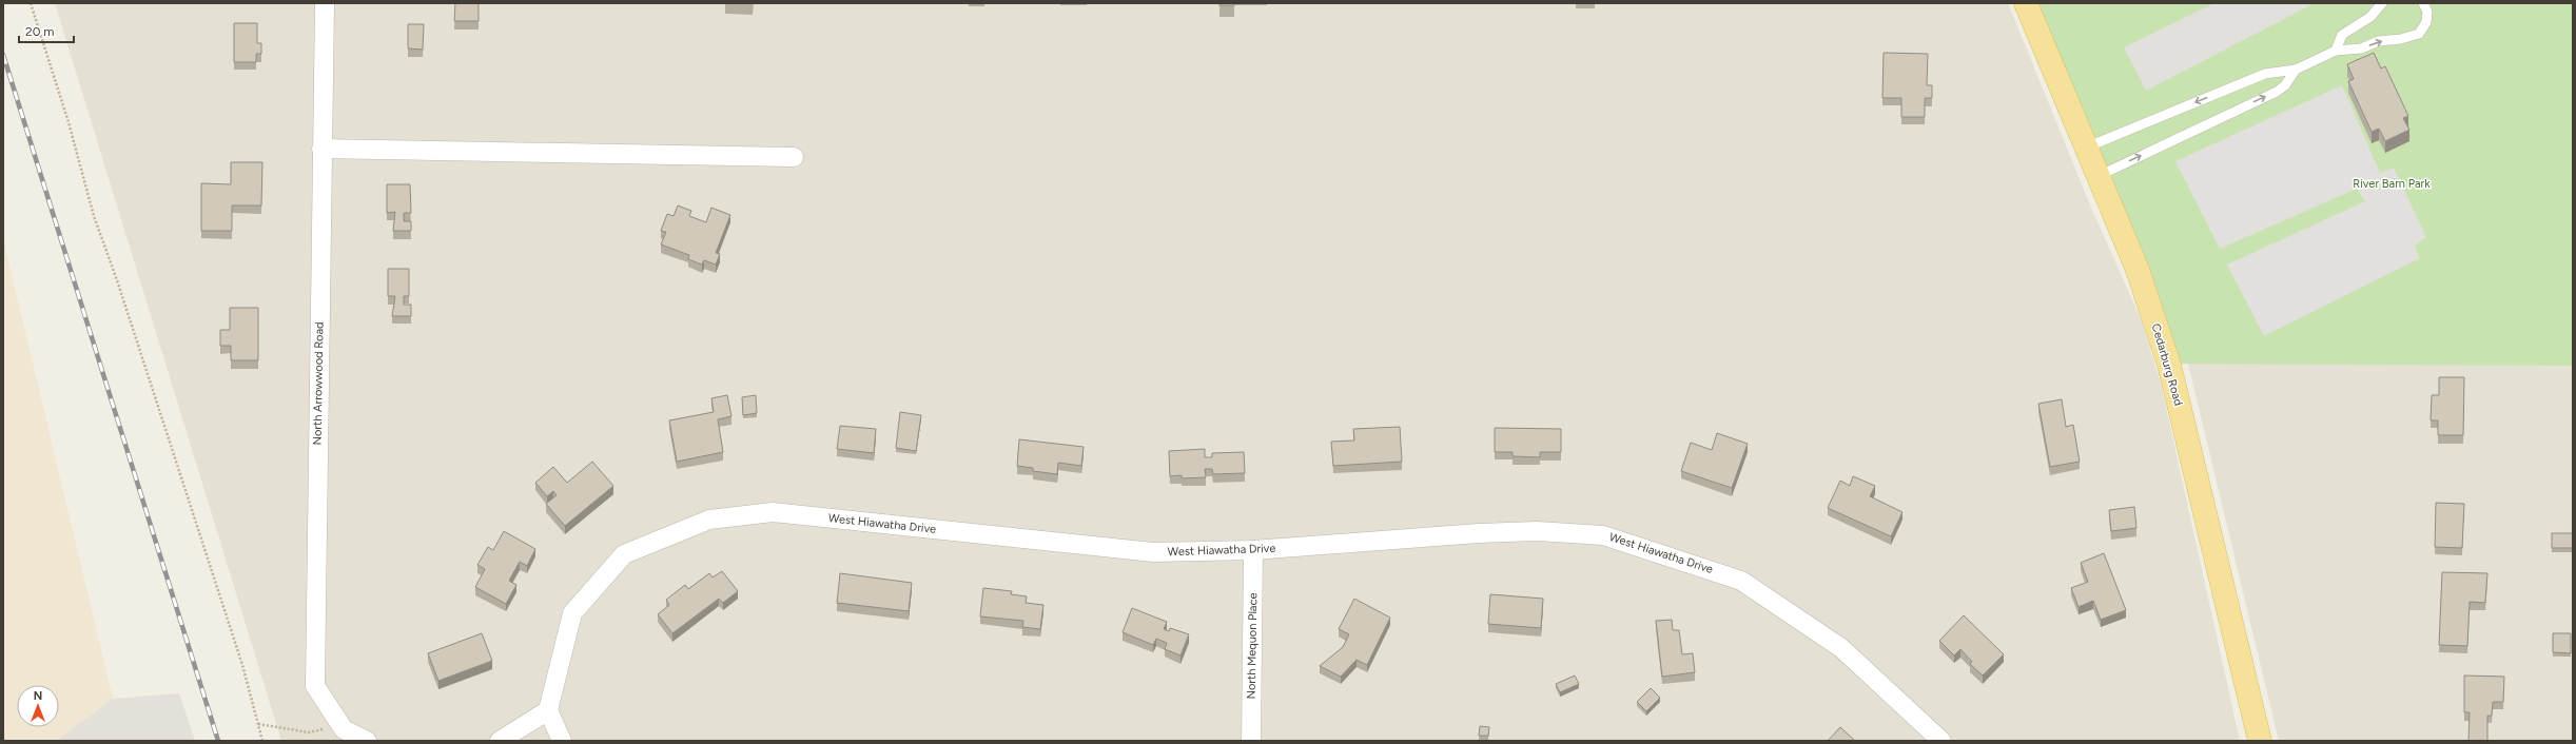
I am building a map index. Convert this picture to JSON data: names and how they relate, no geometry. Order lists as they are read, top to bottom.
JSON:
{
  "streets": {
    "main road": ["Cedarburg Road"],
    "street": ["North Arrowwood Road", "West Hiawatha Drive", "North Mequon Place"]
  },
  "crossings": [
    ["West Hiawatha Drive", "North Mequon Place"]
  ],
  "parks": ["River Barn Park"],
  "scale_bar": "20 m",
  "north": "top"
}
